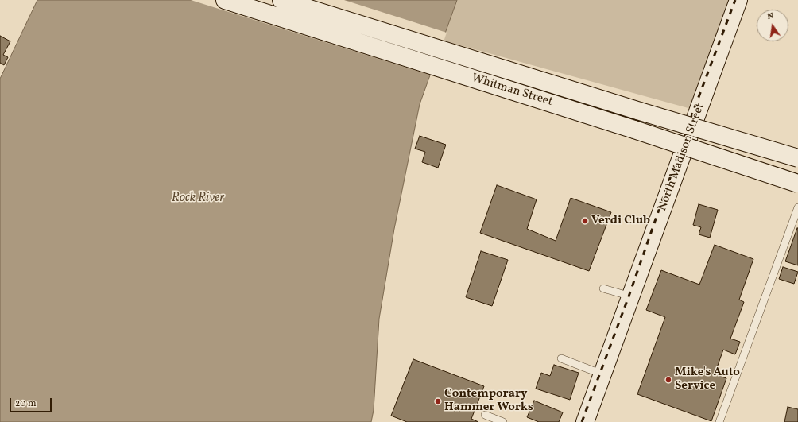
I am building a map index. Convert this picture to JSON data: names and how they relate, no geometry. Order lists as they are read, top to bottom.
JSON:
{
  "streets": {
    "main road": ["Whitman Street", "North Madison Street"]
  },
  "water": ["Rock River"],
  "places": ["Verdi Club", "Mike's Auto Service", "Contemporary Hammer Works"],
  "scale_bar": "20 m",
  "north": "top"
}
